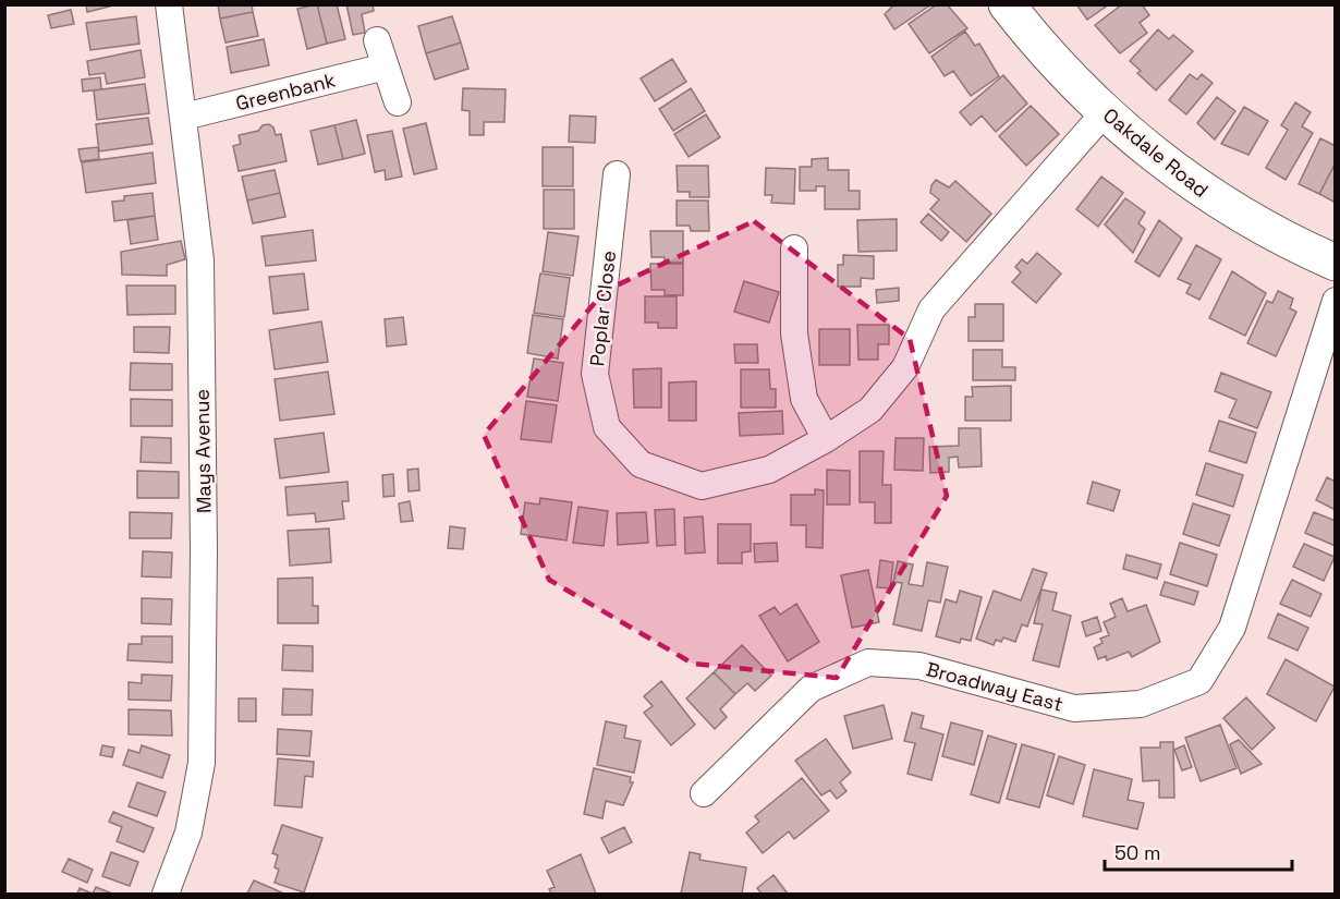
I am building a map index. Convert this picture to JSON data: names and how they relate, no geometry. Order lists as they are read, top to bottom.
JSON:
{
  "streets": {
    "street": [
      "Greenbank",
      "Oakdale Road",
      "Poplar Close",
      "Mays Avenue",
      "Broadway East"
    ]
  },
  "crossings": [
    ["Greenbank", "Mays Avenue"],
    ["Oakdale Road", "Poplar Close"]
  ],
  "scale_bar": "50 m"
}
